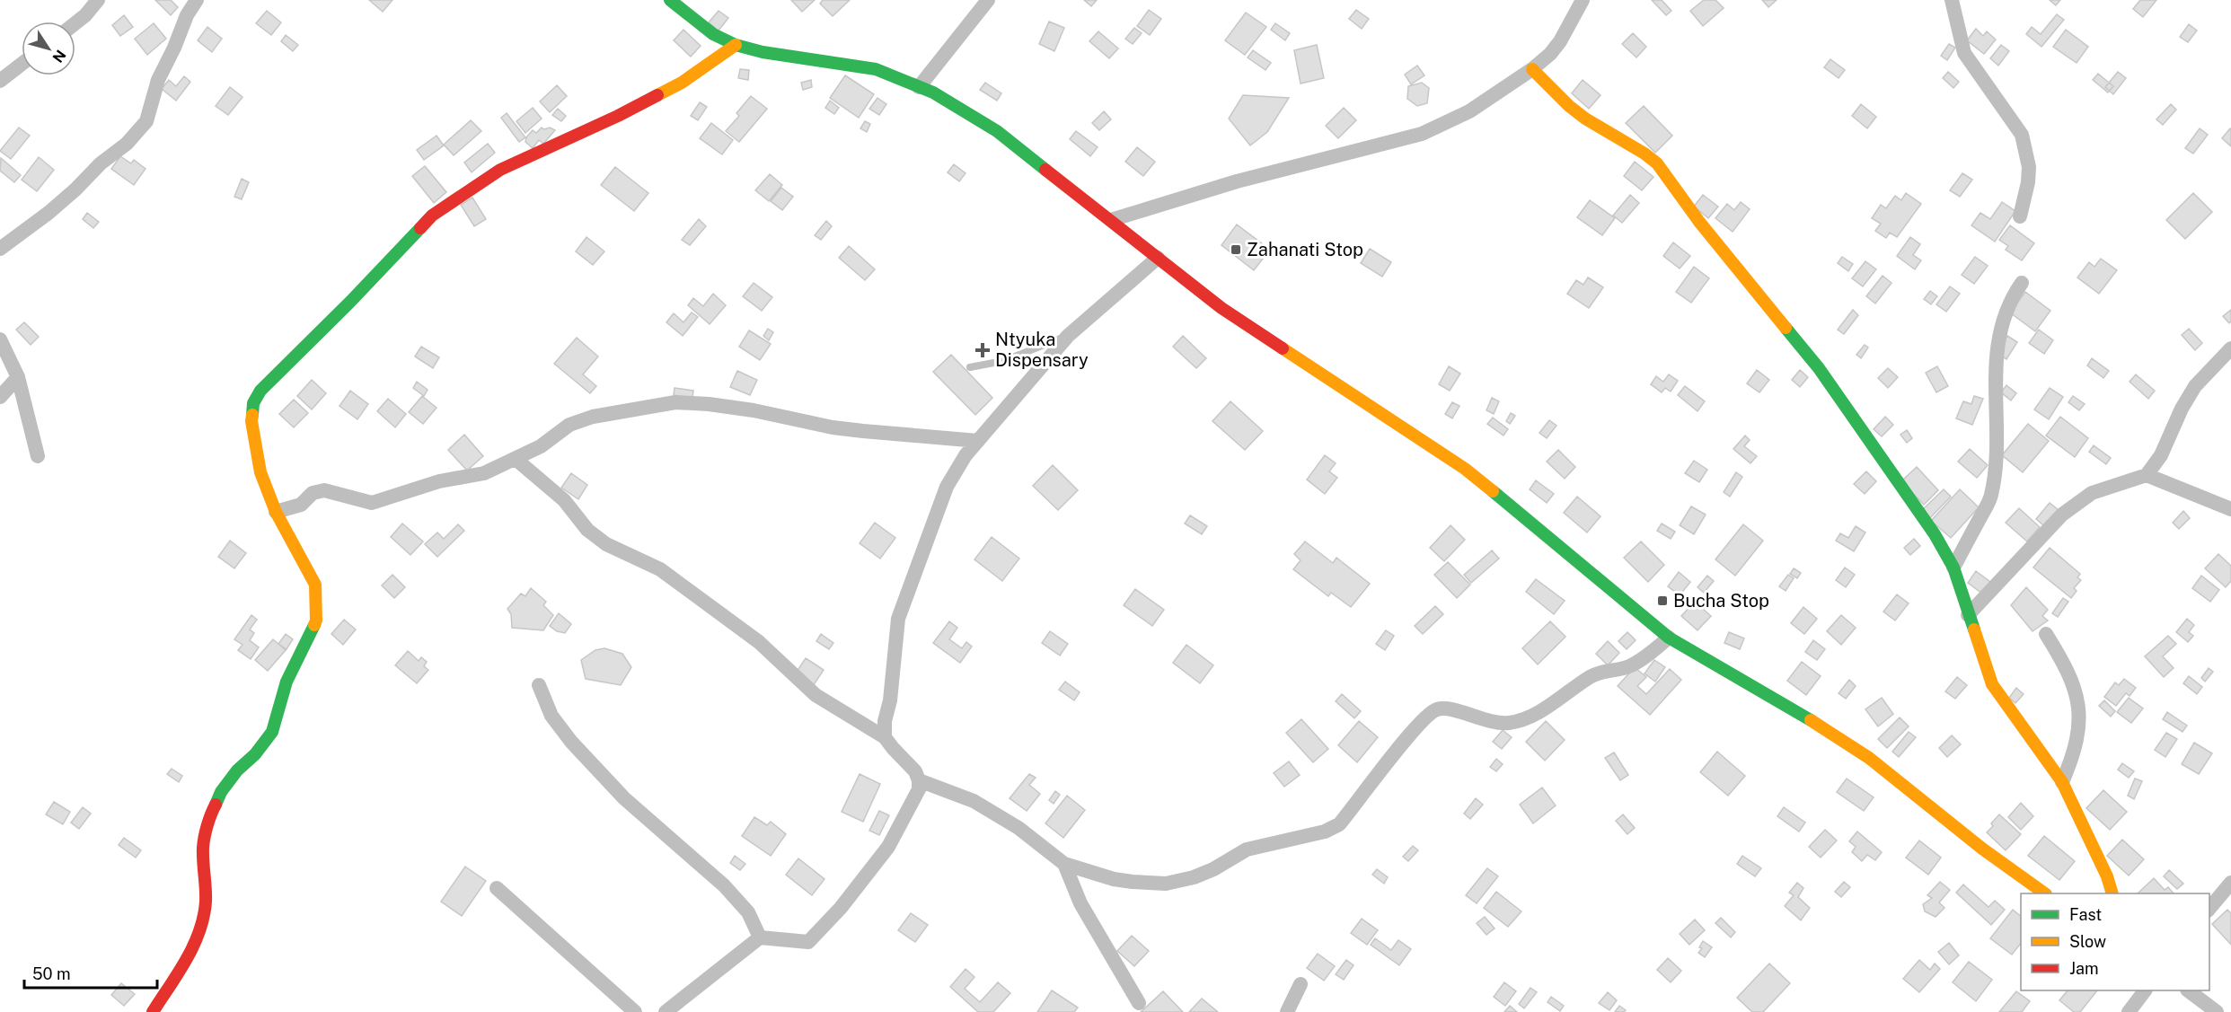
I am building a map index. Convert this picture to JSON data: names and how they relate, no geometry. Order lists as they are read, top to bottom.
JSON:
{
  "places": {
    "transit": ["Zahanati Stop", "Bucha Stop"],
    "health": ["Ntyuka Dispensary"]
  },
  "legend": ["Fast", "Slow", "Jam"],
  "scale_bar": "50 m",
  "north": "bottom right"
}
